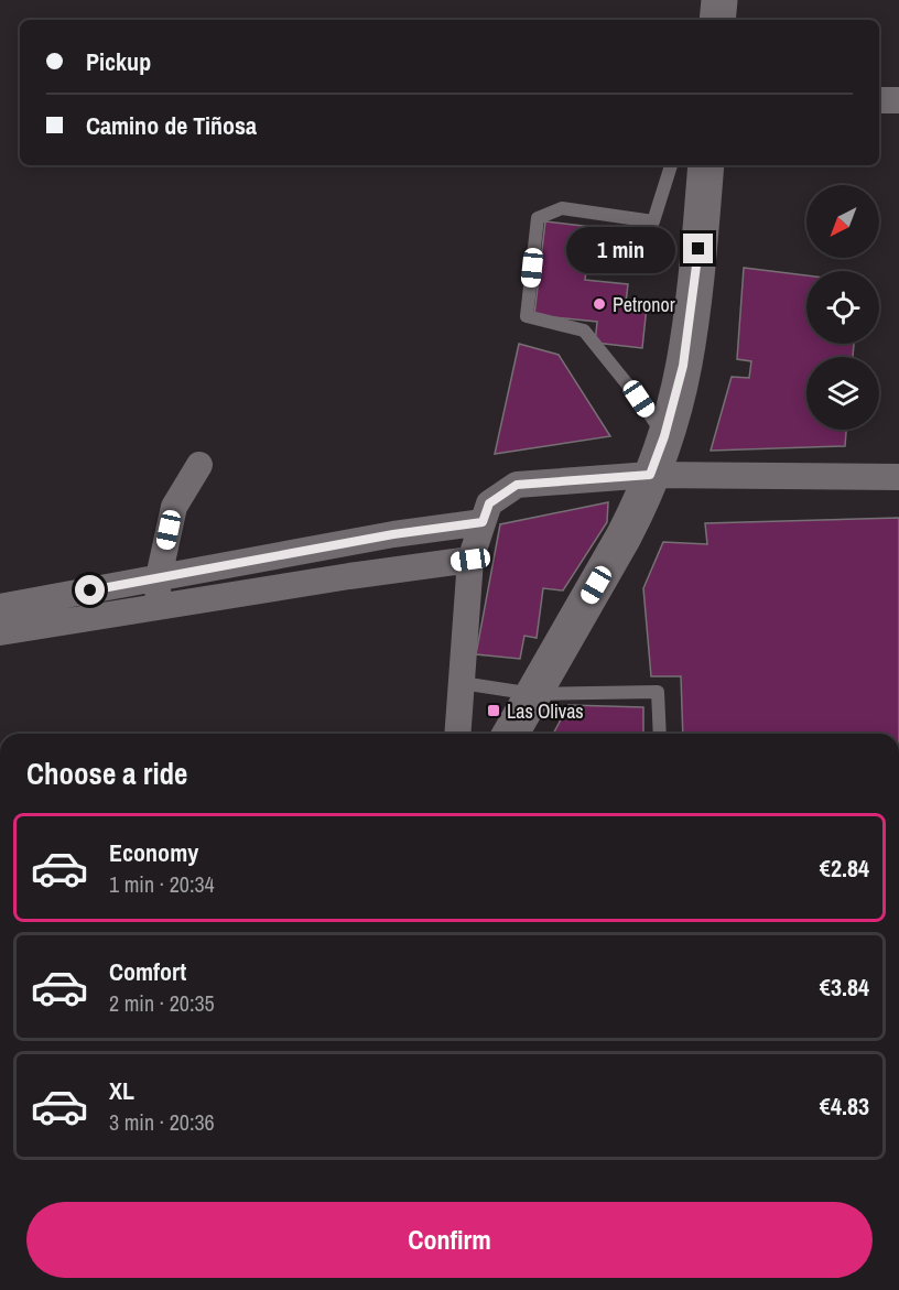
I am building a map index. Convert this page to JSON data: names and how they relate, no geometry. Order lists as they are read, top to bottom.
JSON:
{
  "places": {
    "other": ["Petronor"],
    "transit": ["Las Olivas"]
  },
  "north": "bottom left",
  "page": {
    "banner": ["Pickup", "Camino de Tiñosa"],
    "bubble": "1 min",
    "heading": "Choose a ride",
    "list": [
      {
        "name": "Economy",
        "note": "1 min · 20:34",
        "value": "€2.84"
      },
      {
        "name": "Comfort",
        "note": "2 min · 20:35",
        "value": "€3.84"
      },
      {
        "name": "XL",
        "note": "3 min · 20:36",
        "value": "€4.83"
      }
    ],
    "buttons": "Confirm"
  }
}
